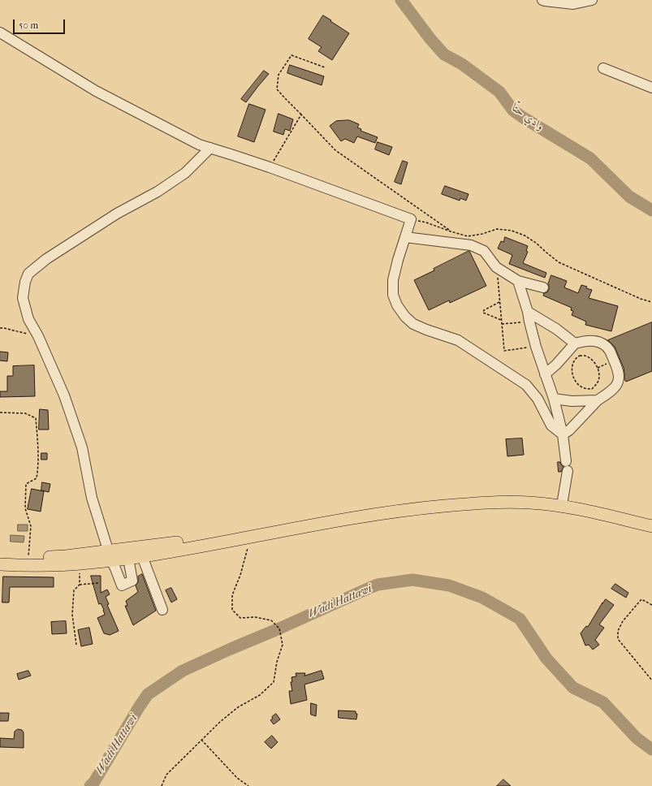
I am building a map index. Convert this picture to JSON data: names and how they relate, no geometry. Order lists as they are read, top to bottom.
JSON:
{
  "water": ["وادي حتّا", "Wadi Hattawi"],
  "scale_bar": "50 m"
}
